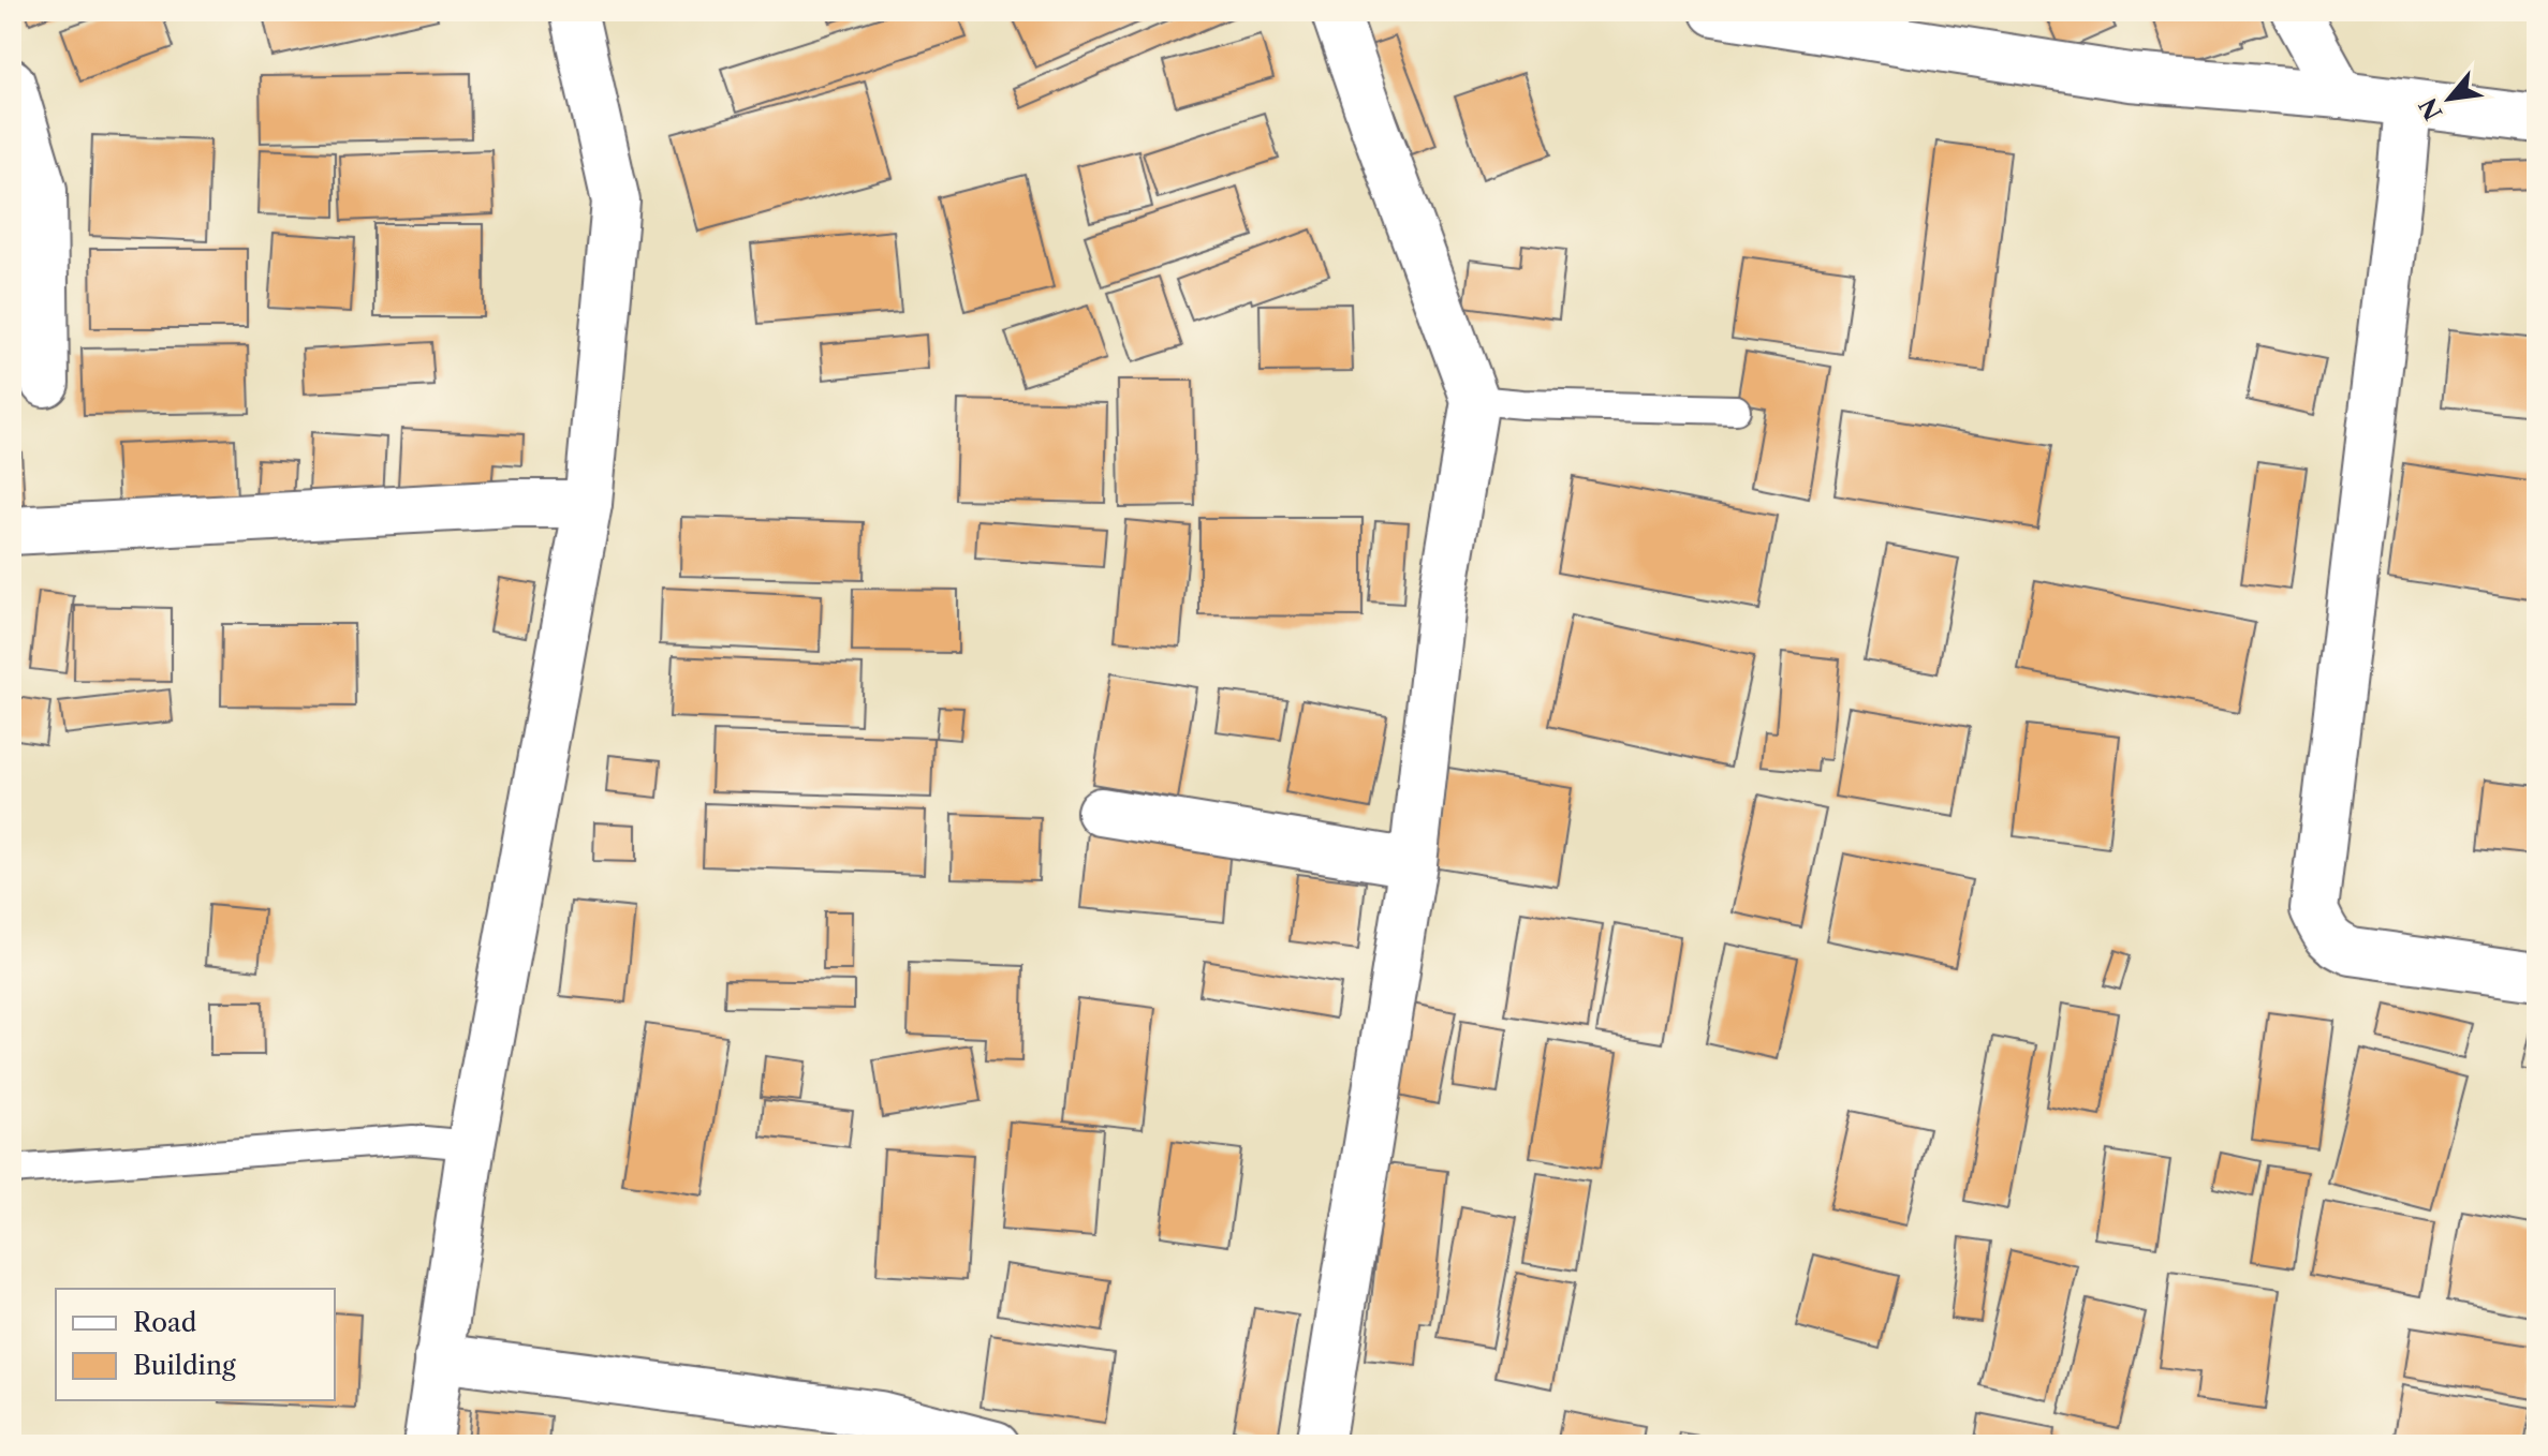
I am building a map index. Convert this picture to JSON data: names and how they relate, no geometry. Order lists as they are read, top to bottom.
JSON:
{
  "legend": ["Road", "Building"],
  "north": "bottom left"
}
